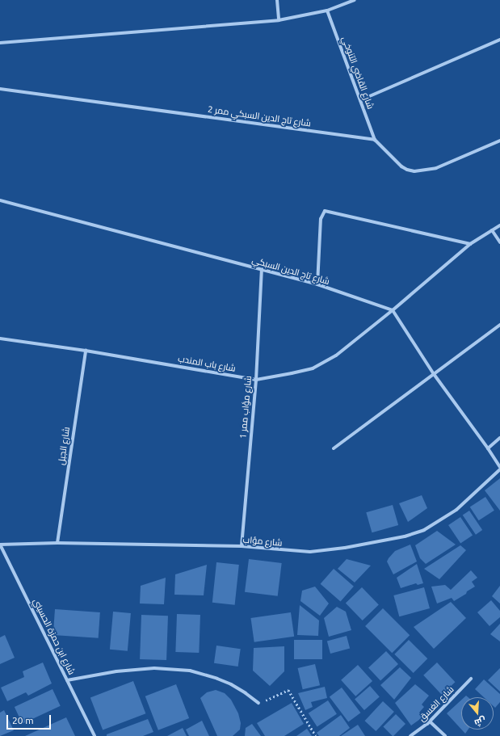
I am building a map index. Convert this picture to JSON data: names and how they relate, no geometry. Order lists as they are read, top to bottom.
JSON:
{
  "streets": {
    "street": [
      "شارع القاضي التنوخي",
      "شارع تاج الدين السبكي ممر 2",
      "شارع تاج الدين السبكي",
      "شارع باب المندب",
      "شارع مؤاب ممر 1",
      "شارع الجبل",
      "شارع مؤاب",
      "شارع ابن حمزة الحسيني",
      "شارع الغسق"
    ]
  },
  "crossings": [
    ["شارع القاضي التنوخي", "شارع تاج الدين السبكي ممر 2"],
    ["شارع تاج الدين السبكي", "شارع باب المندب"],
    ["شارع تاج الدين السبكي", "شارع مؤاب ممر 1"],
    ["شارع باب المندب", "شارع مؤاب ممر 1"],
    ["شارع باب المندب", "شارع الجبل"],
    ["شارع مؤاب ممر 1", "شارع مؤاب"],
    ["شارع الجبل", "شارع مؤاب"],
    ["شارع مؤاب", "شارع ابن حمزة الحسيني"]
  ],
  "scale_bar": "20 m",
  "north": "bottom"
}
